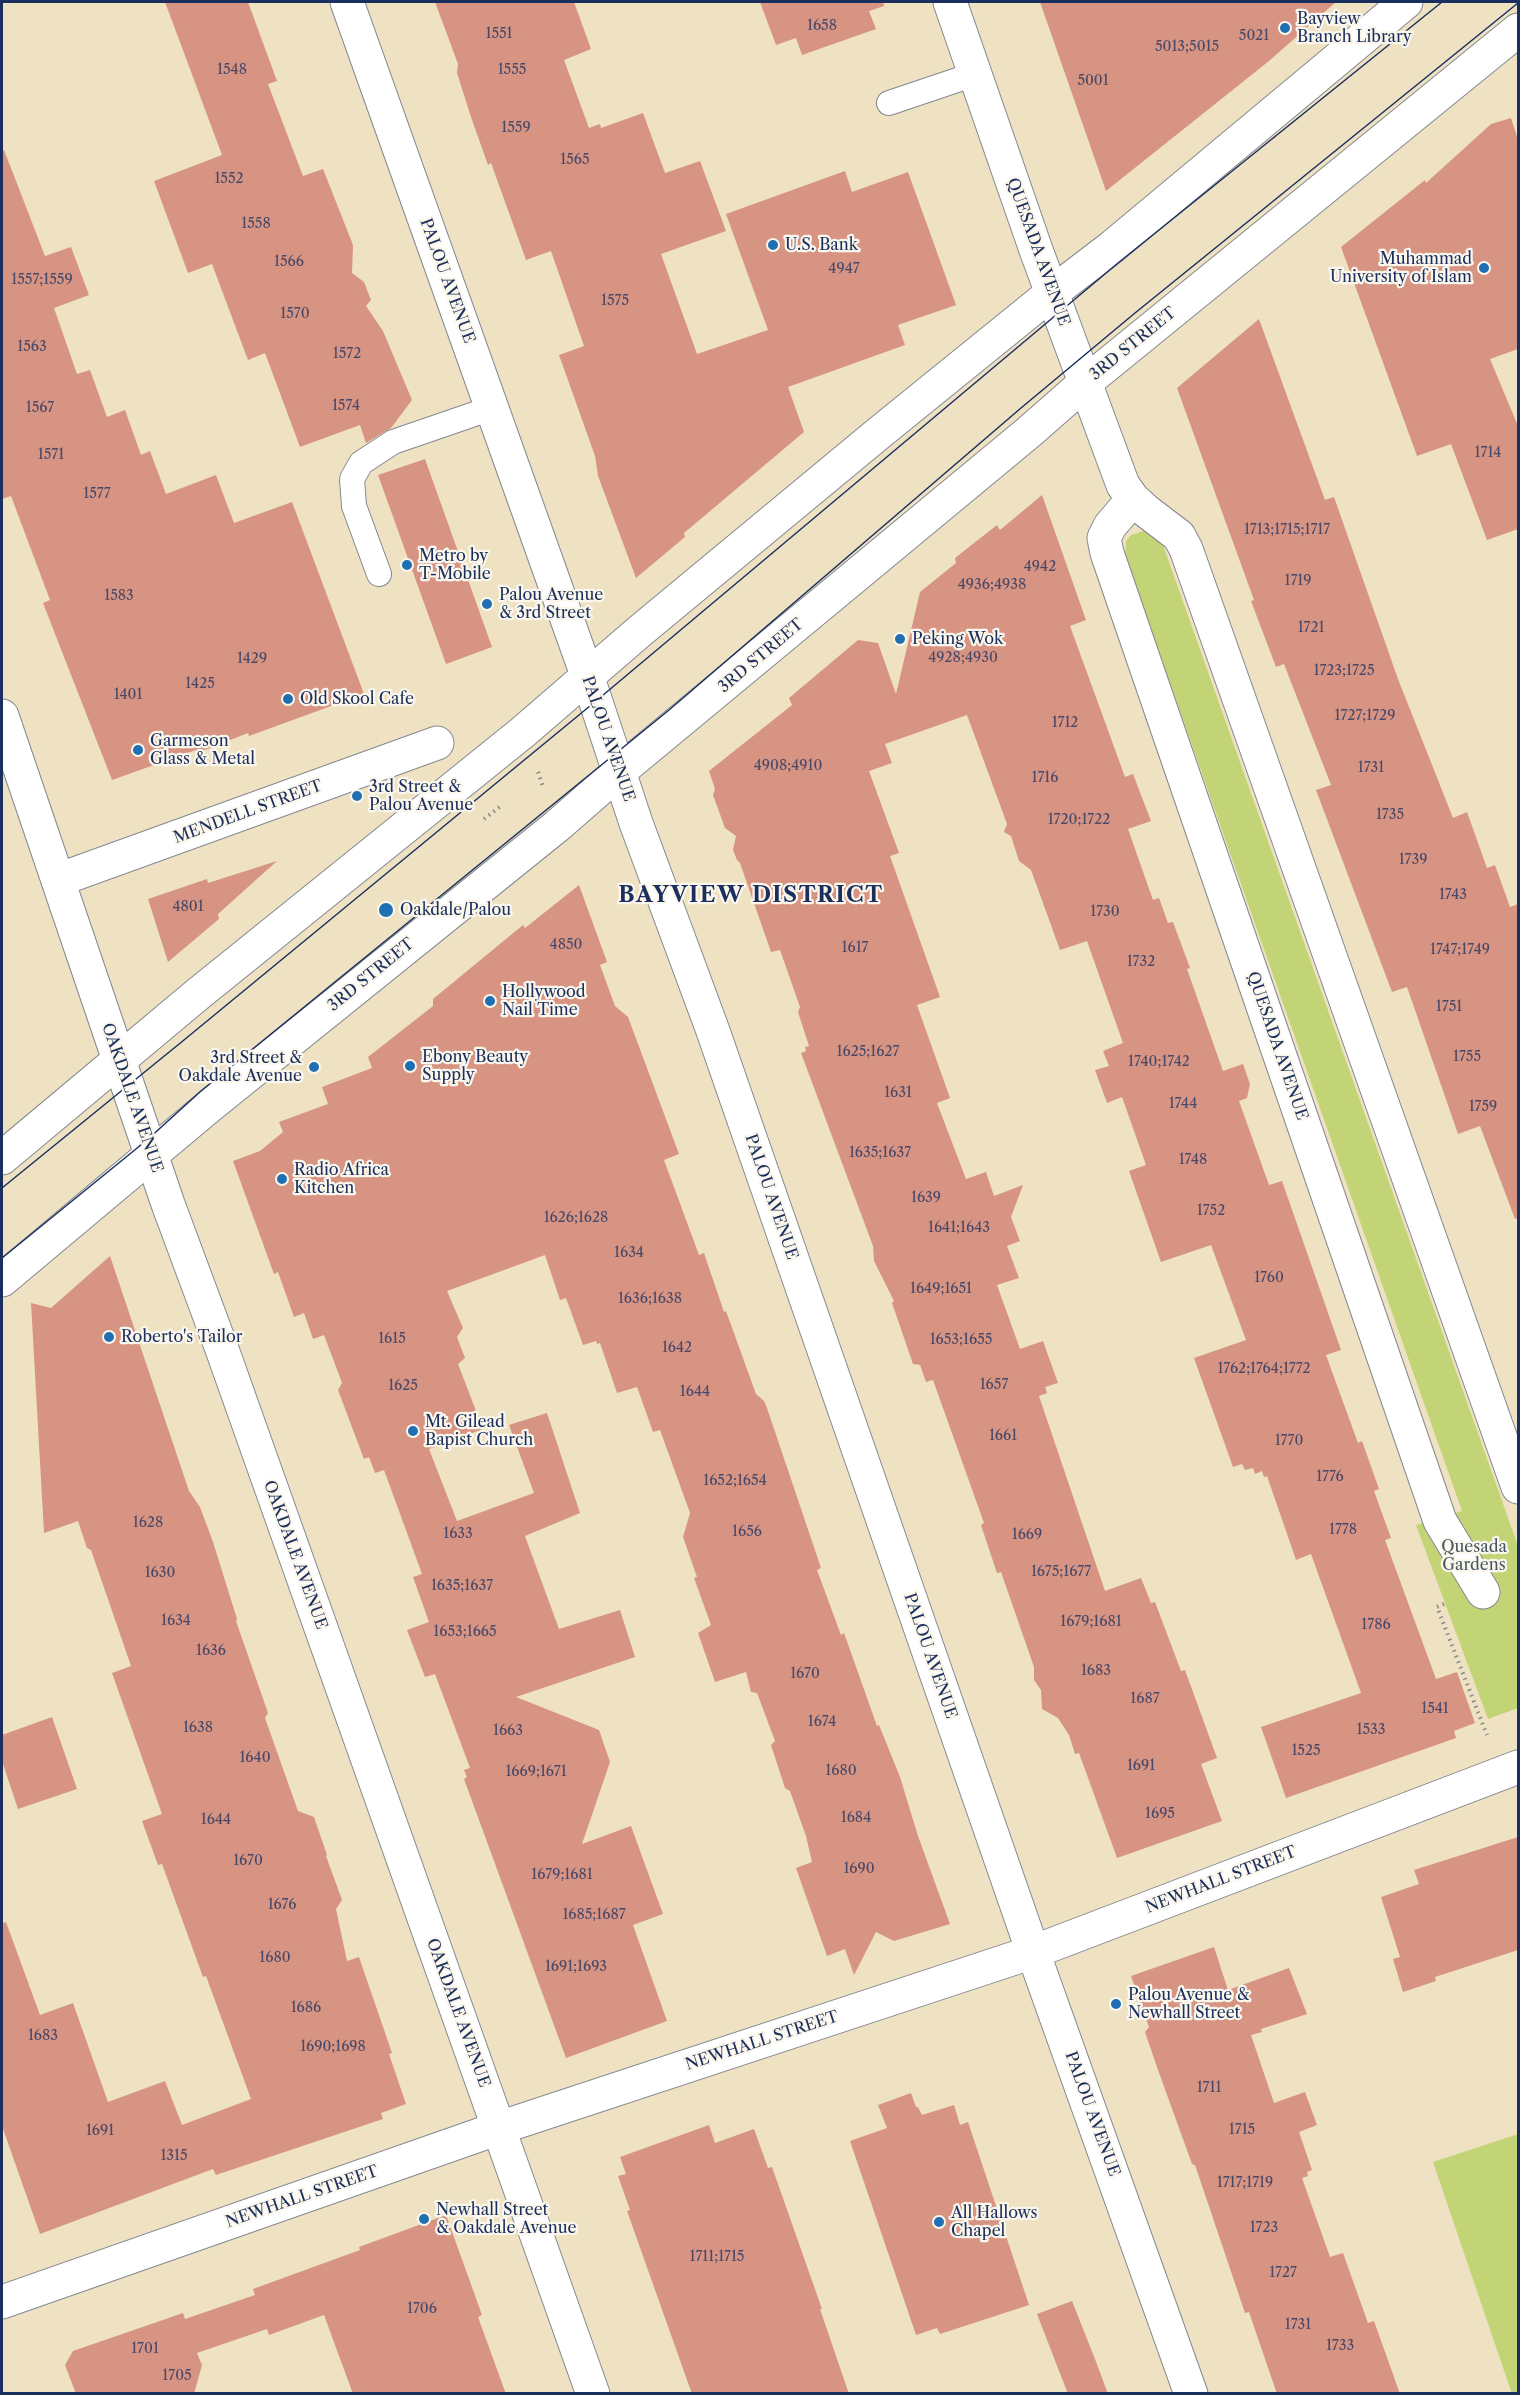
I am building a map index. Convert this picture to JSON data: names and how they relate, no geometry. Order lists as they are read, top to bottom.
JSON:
{
  "streets": {
    "street": [
      "QUESADA AVENUE",
      "PALOU AVENUE",
      "3RD STREET",
      "MENDELL STREET",
      "OAKDALE AVENUE",
      "NEWHALL STREET"
    ]
  },
  "crossings": [
    ["QUESADA AVENUE", "3RD STREET"],
    ["PALOU AVENUE", "3RD STREET"],
    ["PALOU AVENUE", "NEWHALL STREET"],
    ["3RD STREET", "OAKDALE AVENUE"],
    ["MENDELL STREET", "OAKDALE AVENUE"],
    ["OAKDALE AVENUE", "NEWHALL STREET"]
  ],
  "districts": ["BAYVIEW DISTRICT"],
  "parks": ["Quesada Gardens"],
  "places": [
    "Bayview Branch Library",
    "U.S. Bank",
    "Muhammad University of Islam",
    "Metro by T-Mobile",
    "Palou Avenue & 3rd Street",
    "Peking Wok",
    "Old Skool Cafe",
    "Garmeson Glass & Metal",
    "3rd Street & Palou Avenue",
    "Oakdale/Palou",
    "Hollywood Nail Time",
    "Ebony Beauty Supply",
    "3rd Street & Oakdale Avenue",
    "Radio Africa Kitchen",
    "Roberto's Tailor",
    "Mt. Gilead Bapist Church",
    "Palou Avenue & Newhall Street",
    "Newhall Street & Oakdale Avenue",
    "All Hallows Chapel"
  ],
  "house_numbers": [
    "1658",
    "1551",
    "5021",
    "5013;5015",
    "1548",
    "1555",
    "5001",
    "1559",
    "1565",
    "1552",
    "1558",
    "1566",
    "4947",
    "1557;1559",
    "1575",
    "1570",
    "1563",
    "1572",
    "1574",
    "1567",
    "1714",
    "1571",
    "1577",
    "1713;1715;1717",
    "4942",
    "1719",
    "4936;4938",
    "1583",
    "1721",
    "4928;4930",
    "1429",
    "1723;1725",
    "1425",
    "1401",
    "1727;1729",
    "1712",
    "4908;4910",
    "1731",
    "1716",
    "1735",
    "1720;1722",
    "1739",
    "1743",
    "4801",
    "1730",
    "4850",
    "1617",
    "1747;1749",
    "1732",
    "1751",
    "1625;1627",
    "1755",
    "1740;1742",
    "1631",
    "1744",
    "1759",
    "1635;1637",
    "1748",
    "1639",
    "1752",
    "1626;1628",
    "1641;1643",
    "1634",
    "1760",
    "1649;1651",
    "1636;1638",
    "1615",
    "1653;1655",
    "1642",
    "1762;1764;1772",
    "1657",
    "1625",
    "1644",
    "1661",
    "1770",
    "1776",
    "1652;1654",
    "1628",
    "1778",
    "1656",
    "1633",
    "1669",
    "1675;1677",
    "1630",
    "1635;1637",
    "1634",
    "1679;1681",
    "1786",
    "1653;1665",
    "1636",
    "1683",
    "1670",
    "1687",
    "1541",
    "1674",
    "1638",
    "1533",
    "1663",
    "1525",
    "1640",
    "1691",
    "1680",
    "1669;1671",
    "1695",
    "1684",
    "1644",
    "1670",
    "1690",
    "1679;1681",
    "1676",
    "1685;1687",
    "1680",
    "1691;1693",
    "1686",
    "1683",
    "1690;1698",
    "1711",
    "1715",
    "1691",
    "1315",
    "1717;1719",
    "1723",
    "1711;1715",
    "1727",
    "1706",
    "1731",
    "1733",
    "1701",
    "1705"
  ]
}
